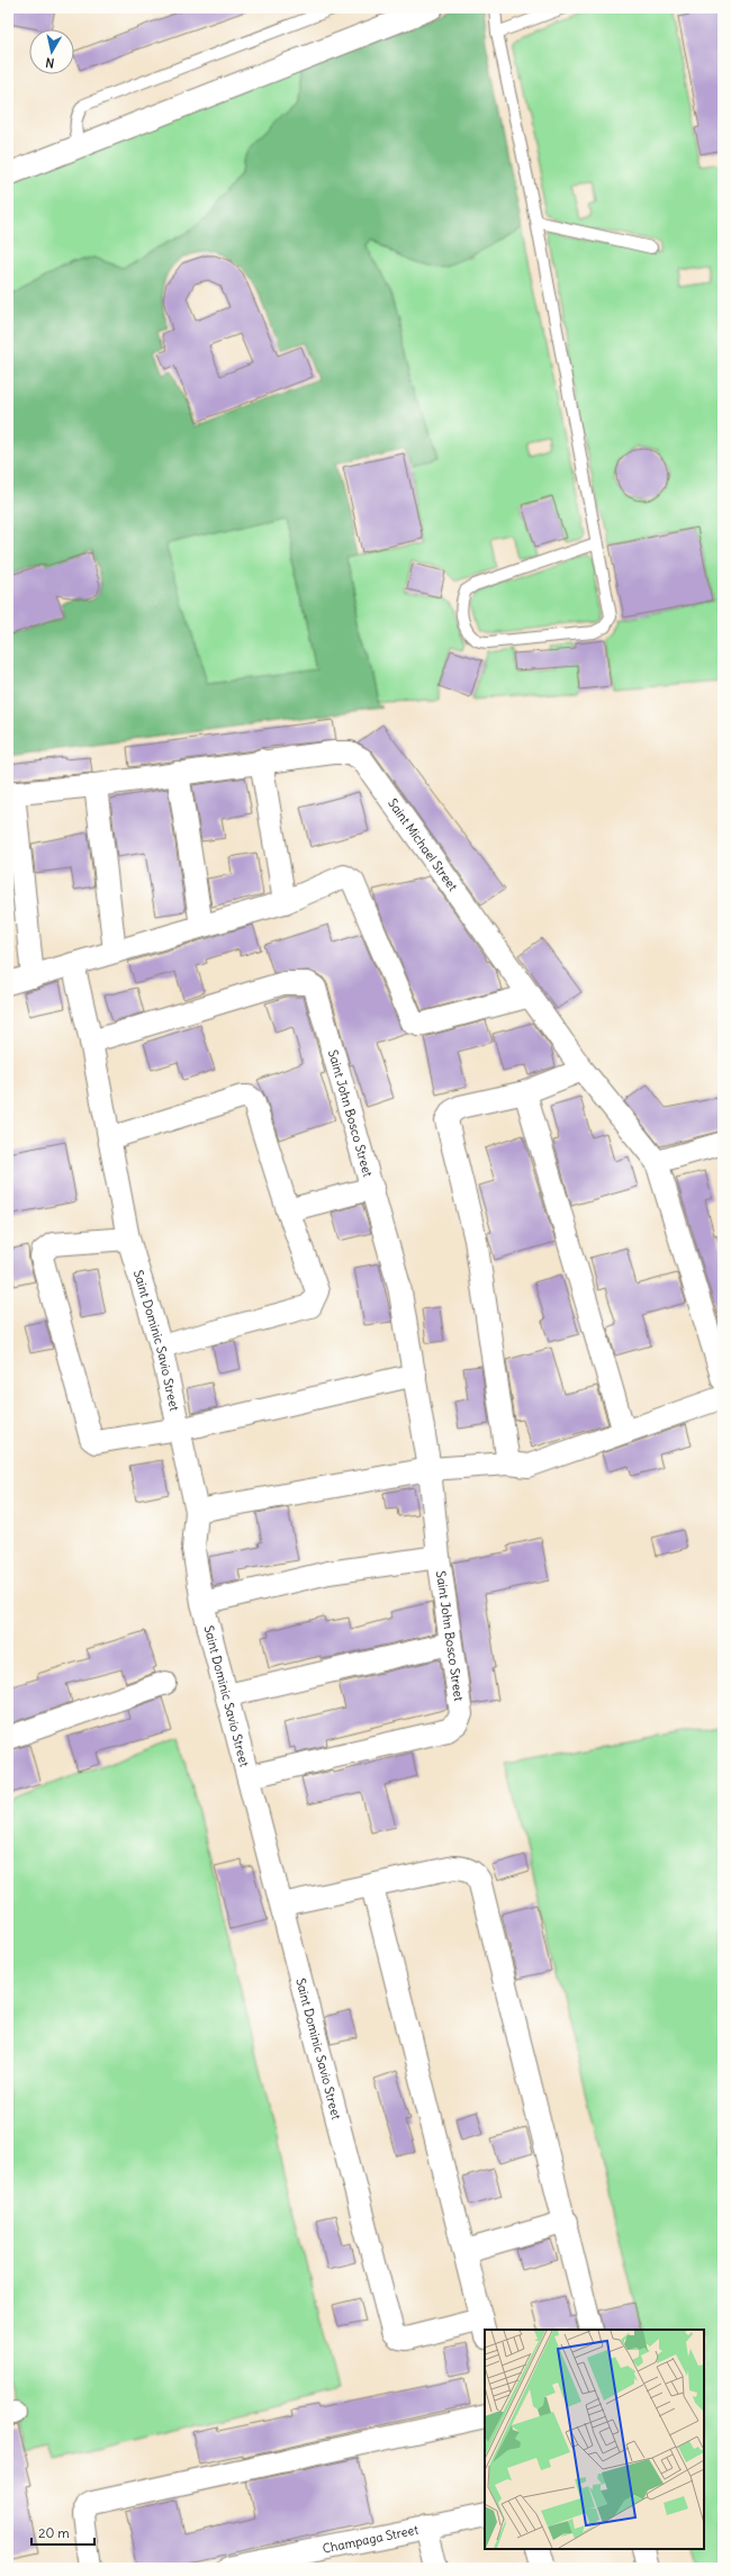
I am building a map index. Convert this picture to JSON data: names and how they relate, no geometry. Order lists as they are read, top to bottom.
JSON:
{
  "streets": {
    "street": [
      "Saint Michael Street",
      "Saint John Bosco Street",
      "Saint Dominic Savio Street",
      "Champaga Street"
    ]
  },
  "crossings": [
    ["Saint John Bosco Street", "Saint Dominic Savio Street"]
  ],
  "scale_bar": "20 m",
  "north": "bottom"
}
